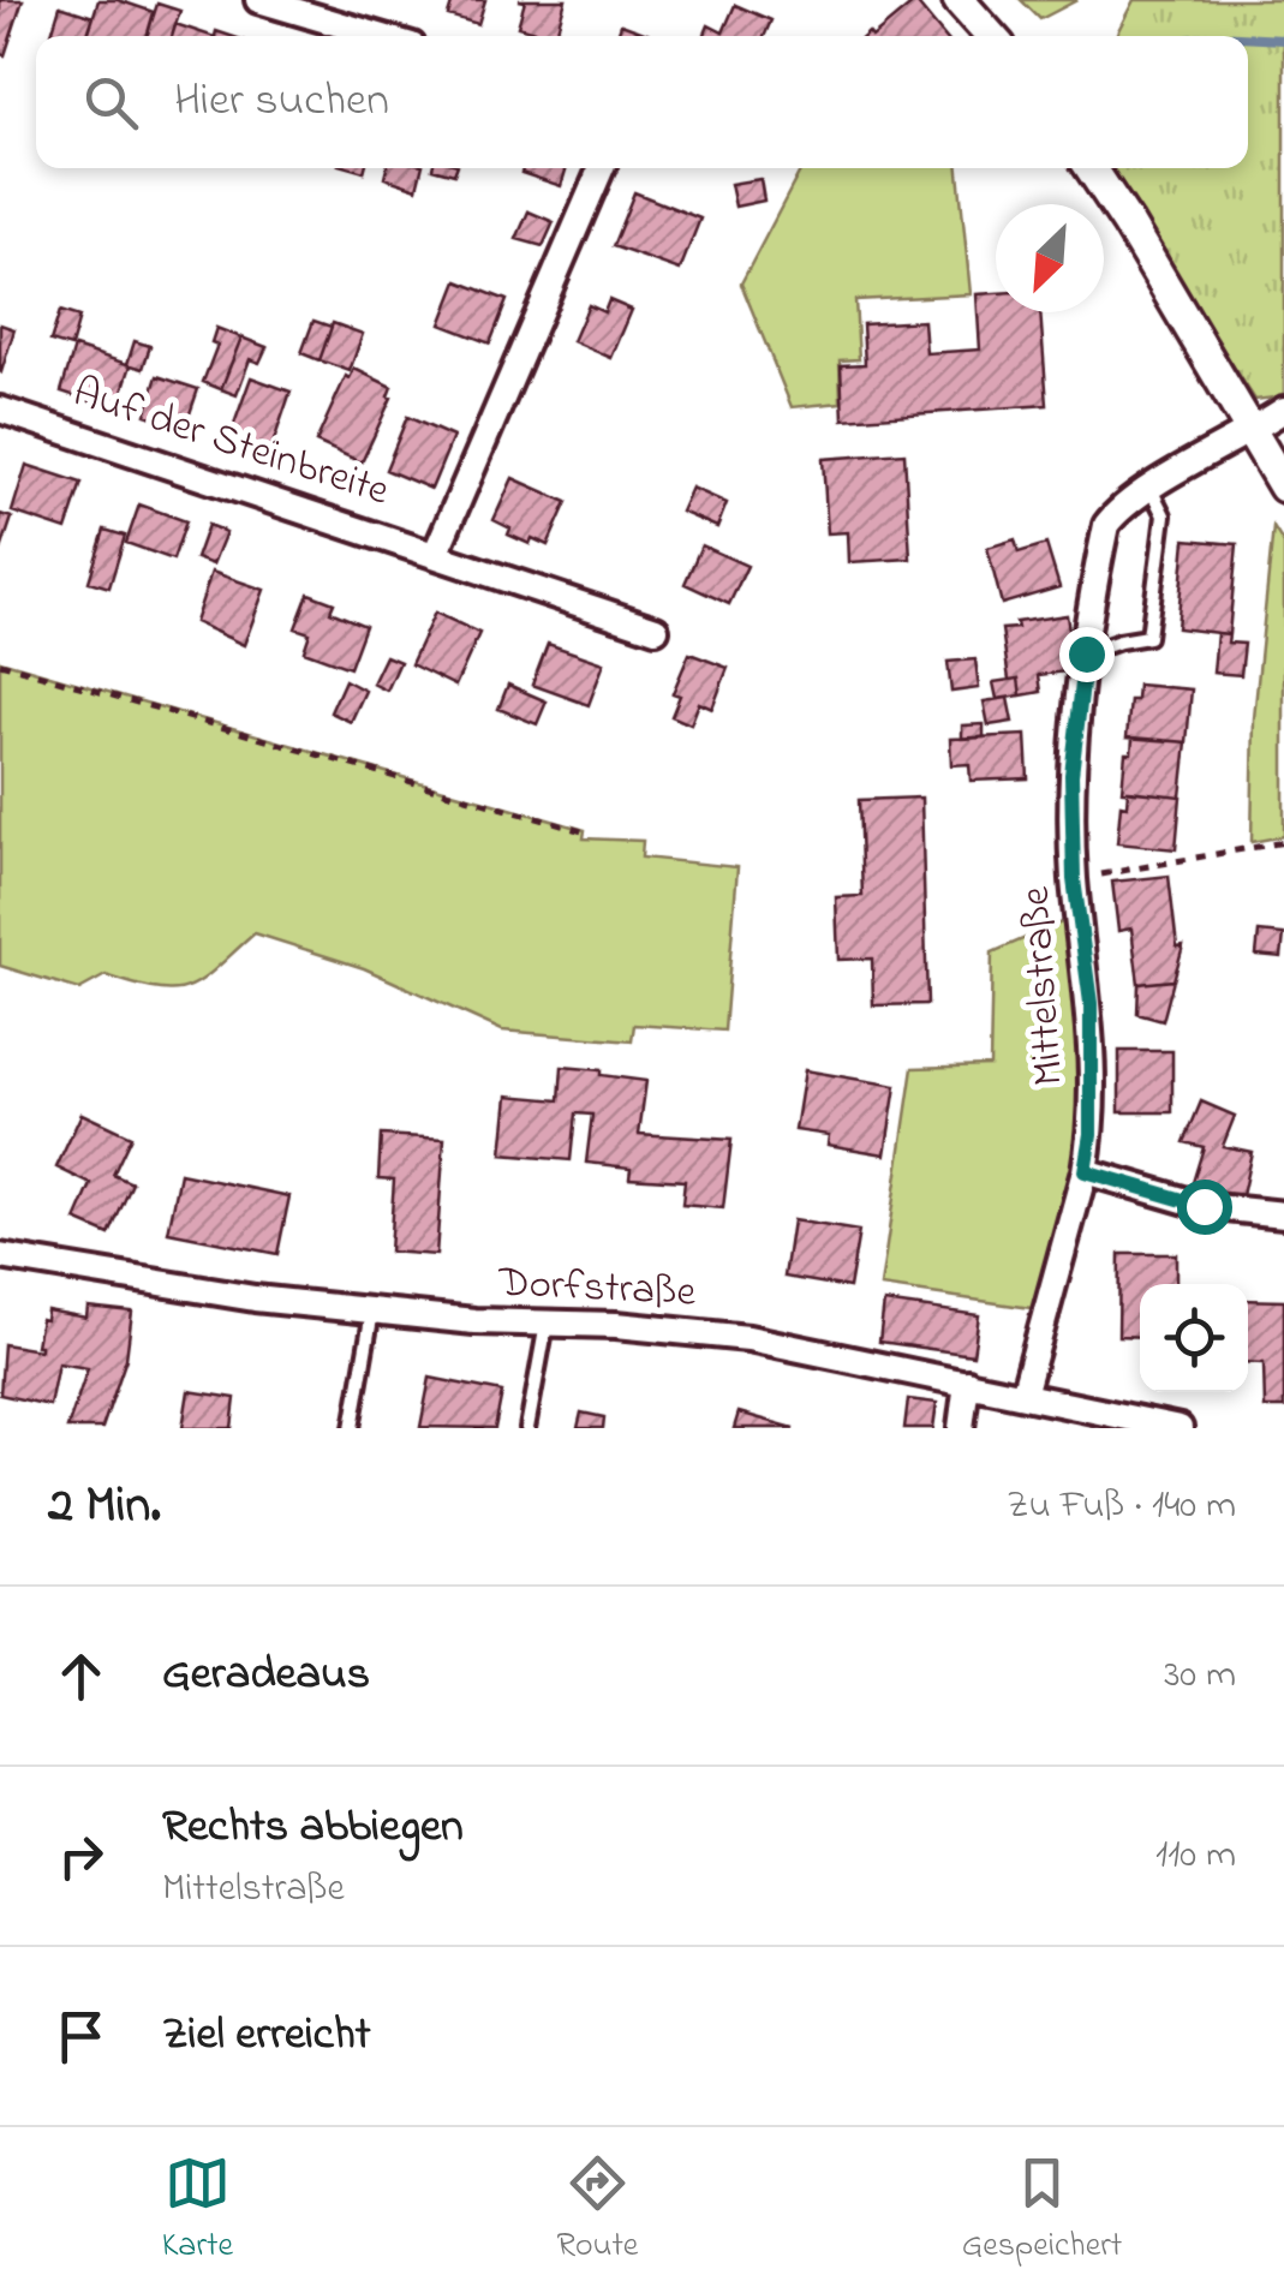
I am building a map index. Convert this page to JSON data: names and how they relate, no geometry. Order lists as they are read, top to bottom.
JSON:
{
  "streets": {
    "street": ["Auf der Steinbreite", "Mittelstraße", "Dorfstraße"]
  },
  "crossings": [
    ["Mittelstraße", "Dorfstraße"]
  ],
  "north": "bottom left",
  "page": {
    "search": "Hier suchen",
    "heading": ["2 Min.", "Zu Fuß · 140 m"],
    "list": [
      ["Geradeaus", "30 m"],
      ["Rechts abbiegen", "Mittelstraße", "110 m"],
      "Ziel erreicht"
    ],
    "nav": ["Karte", "Route", "Gespeichert"]
  }
}
